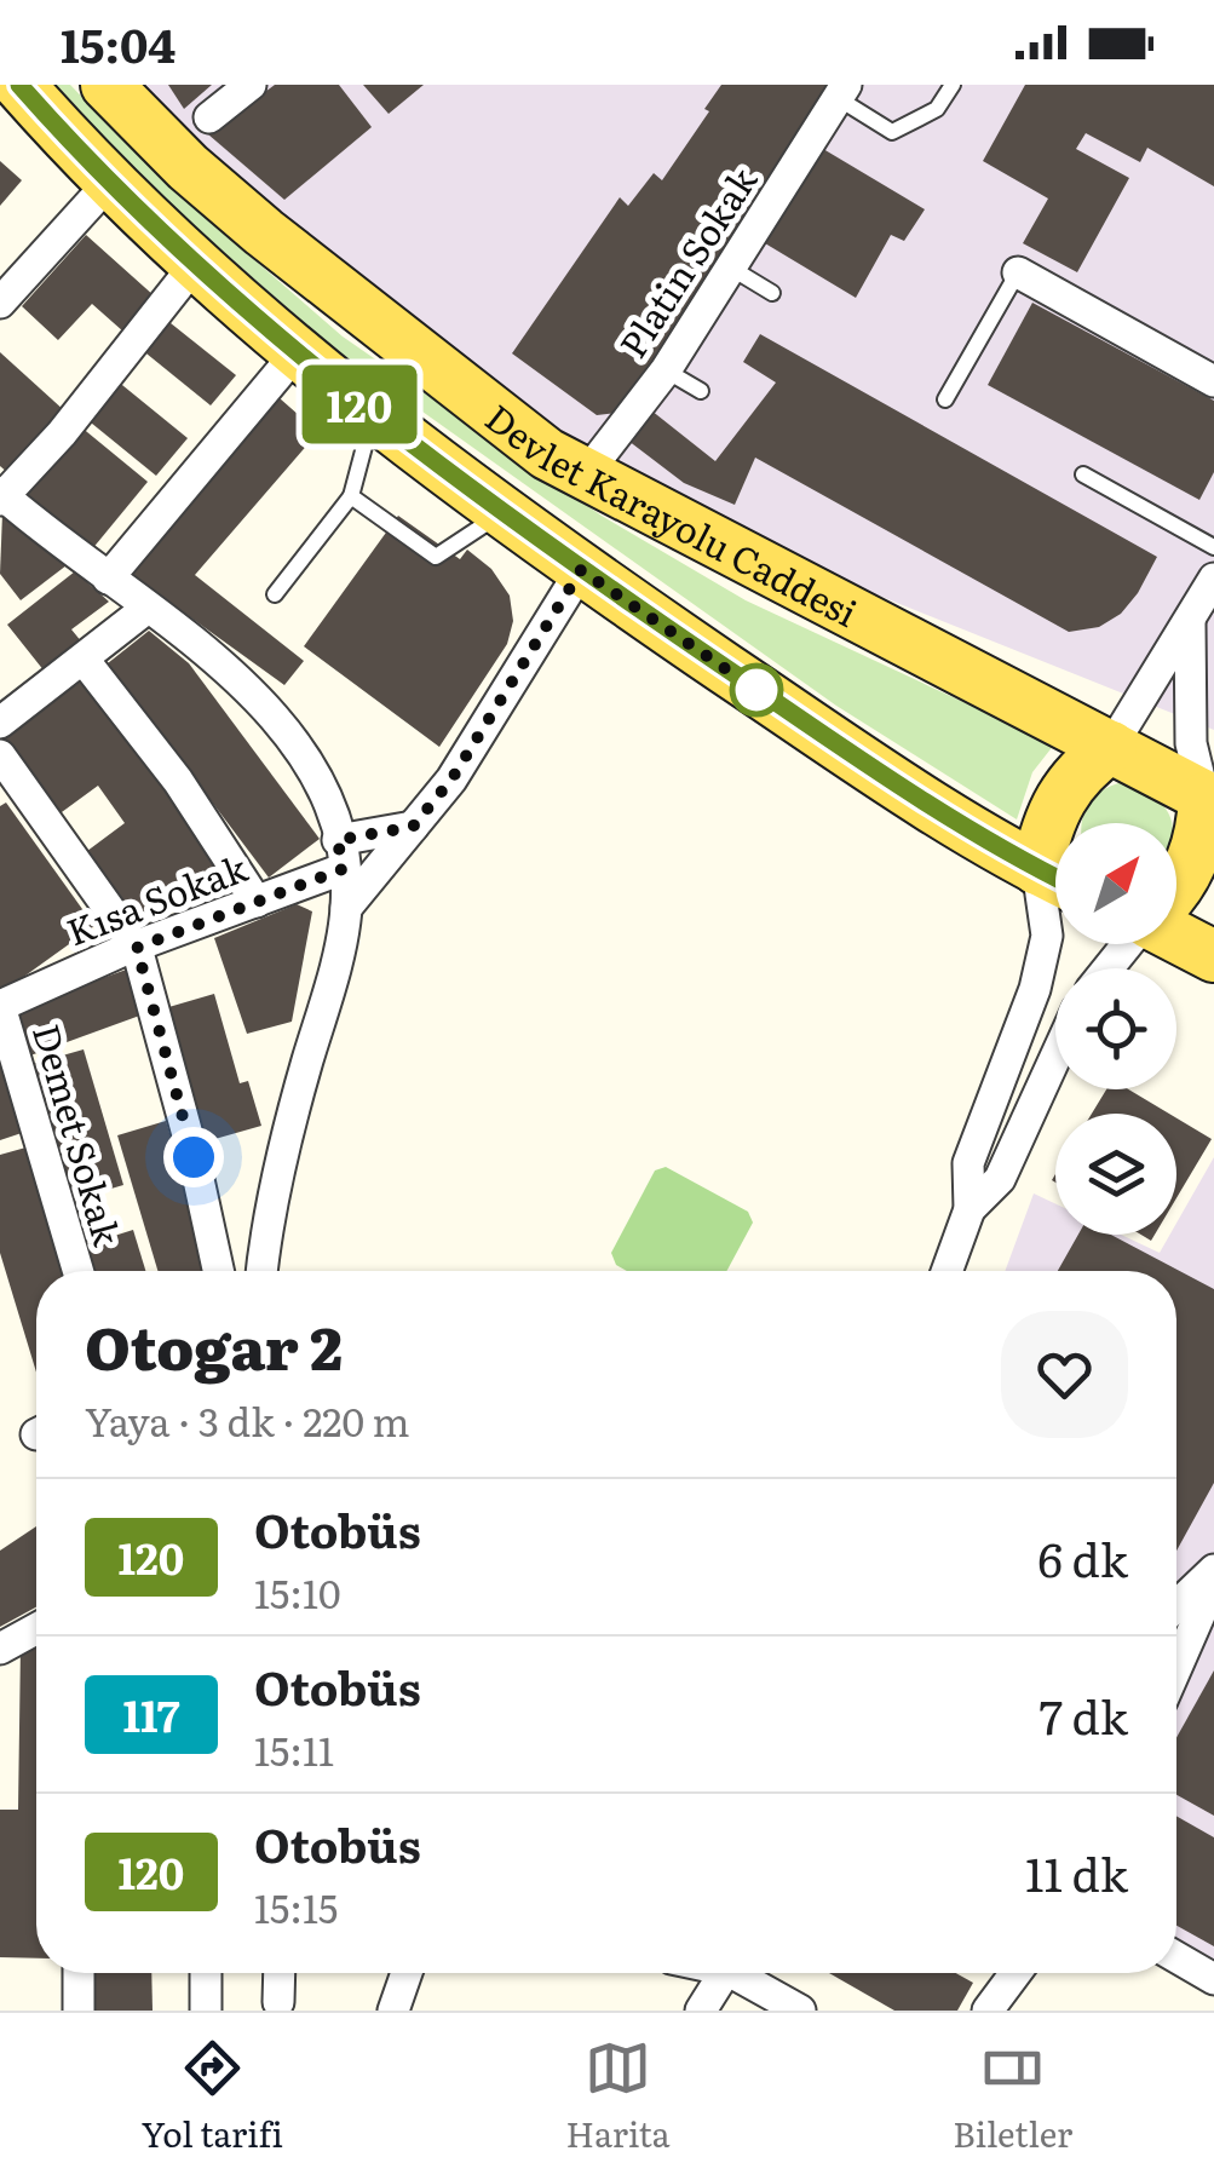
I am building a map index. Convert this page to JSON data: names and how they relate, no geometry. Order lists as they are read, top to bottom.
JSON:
{
  "streets": {
    "main road": ["Devlet Karayolu Caddesi"],
    "street": ["Platin Sokak", "Kısa Sokak", "Demet Sokak"]
  },
  "crossings": [
    ["Platin Sokak", "Devlet Karayolu Caddesi"],
    ["Kısa Sokak", "Demet Sokak"]
  ],
  "lines": ["bus line 120"],
  "north": "top right",
  "page": {
    "status": "15:04",
    "on_map": "120",
    "heading": ["Otogar 2", "Yaya · 3 dk · 220 m"],
    "list": [
      {
        "mark": "120",
        "name": "Otobüs",
        "note": "15:10",
        "value": "6 dk"
      },
      {
        "mark": "117",
        "name": "Otobüs",
        "note": "15:11",
        "value": "7 dk"
      },
      {
        "mark": "120",
        "name": "Otobüs",
        "note": "15:15",
        "value": "11 dk"
      }
    ],
    "tabs": ["Yol tarifi", "Harita", "Biletler"]
  }
}
